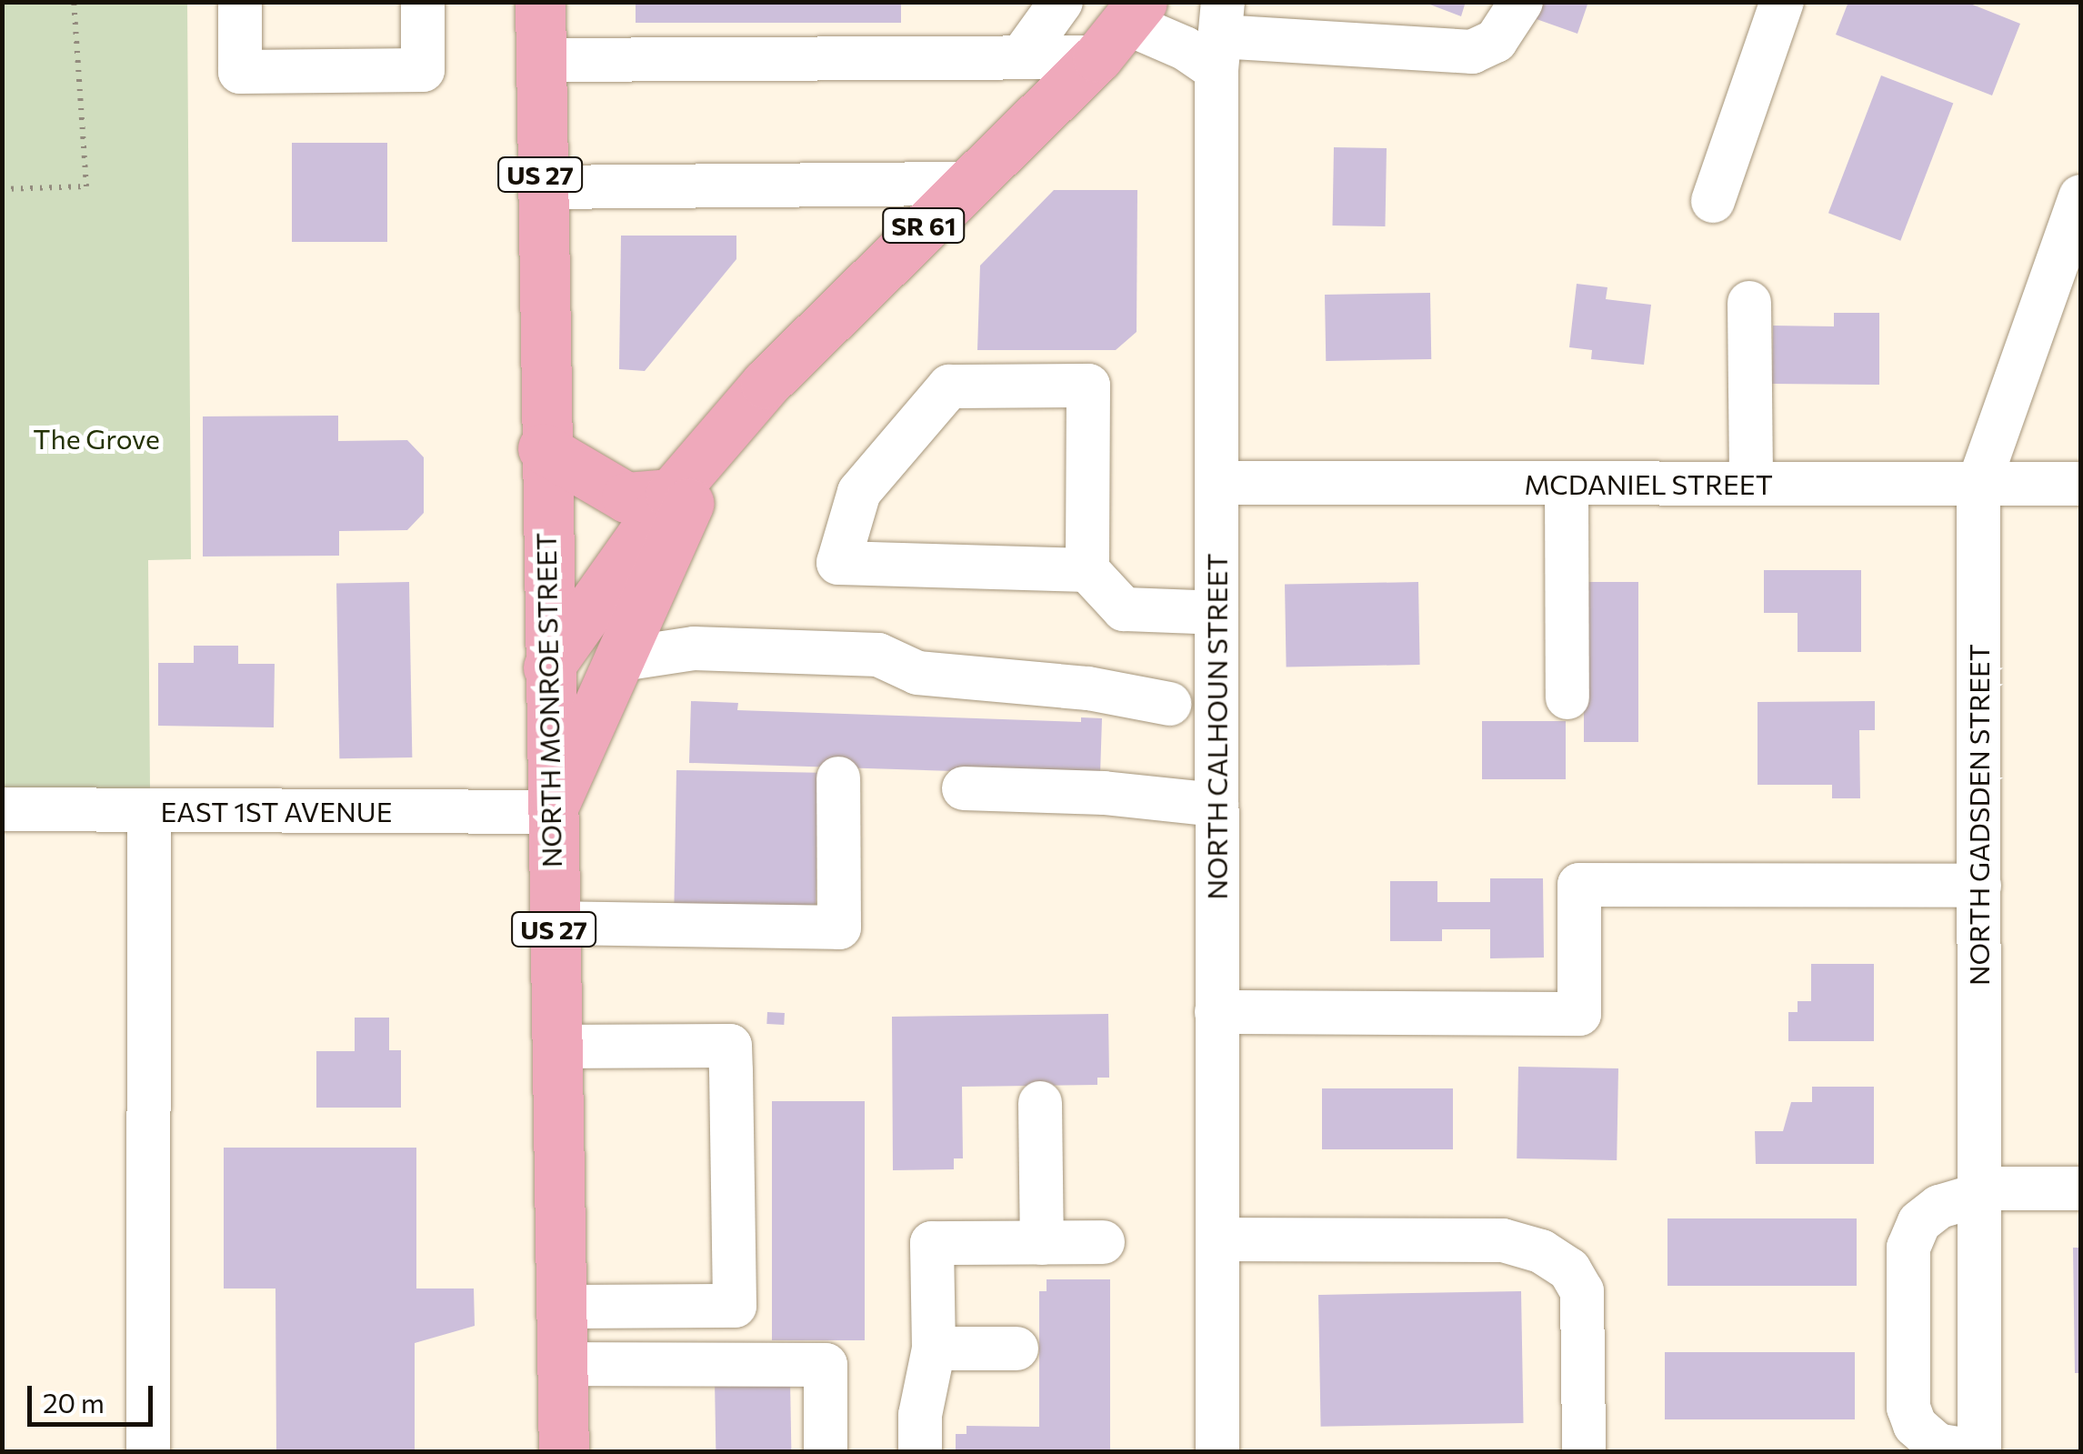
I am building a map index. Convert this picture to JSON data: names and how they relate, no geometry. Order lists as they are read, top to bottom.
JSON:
{
  "streets": {
    "main road": ["US 27", "SR 61", "NORTH MONROE STREET"],
    "street": [
      "MCDANIEL STREET",
      "NORTH CALHOUN STREET",
      "EAST 1ST AVENUE",
      "NORTH GADSDEN STREET"
    ]
  },
  "crossings": [
    ["SR 61", "NORTH MONROE STREET"],
    ["SR 61", "EAST 1ST AVENUE"],
    ["MCDANIEL STREET", "NORTH CALHOUN STREET"],
    ["MCDANIEL STREET", "NORTH GADSDEN STREET"],
    ["NORTH MONROE STREET", "EAST 1ST AVENUE"]
  ],
  "parks": ["The Grove"],
  "scale_bar": "20 m"
}
